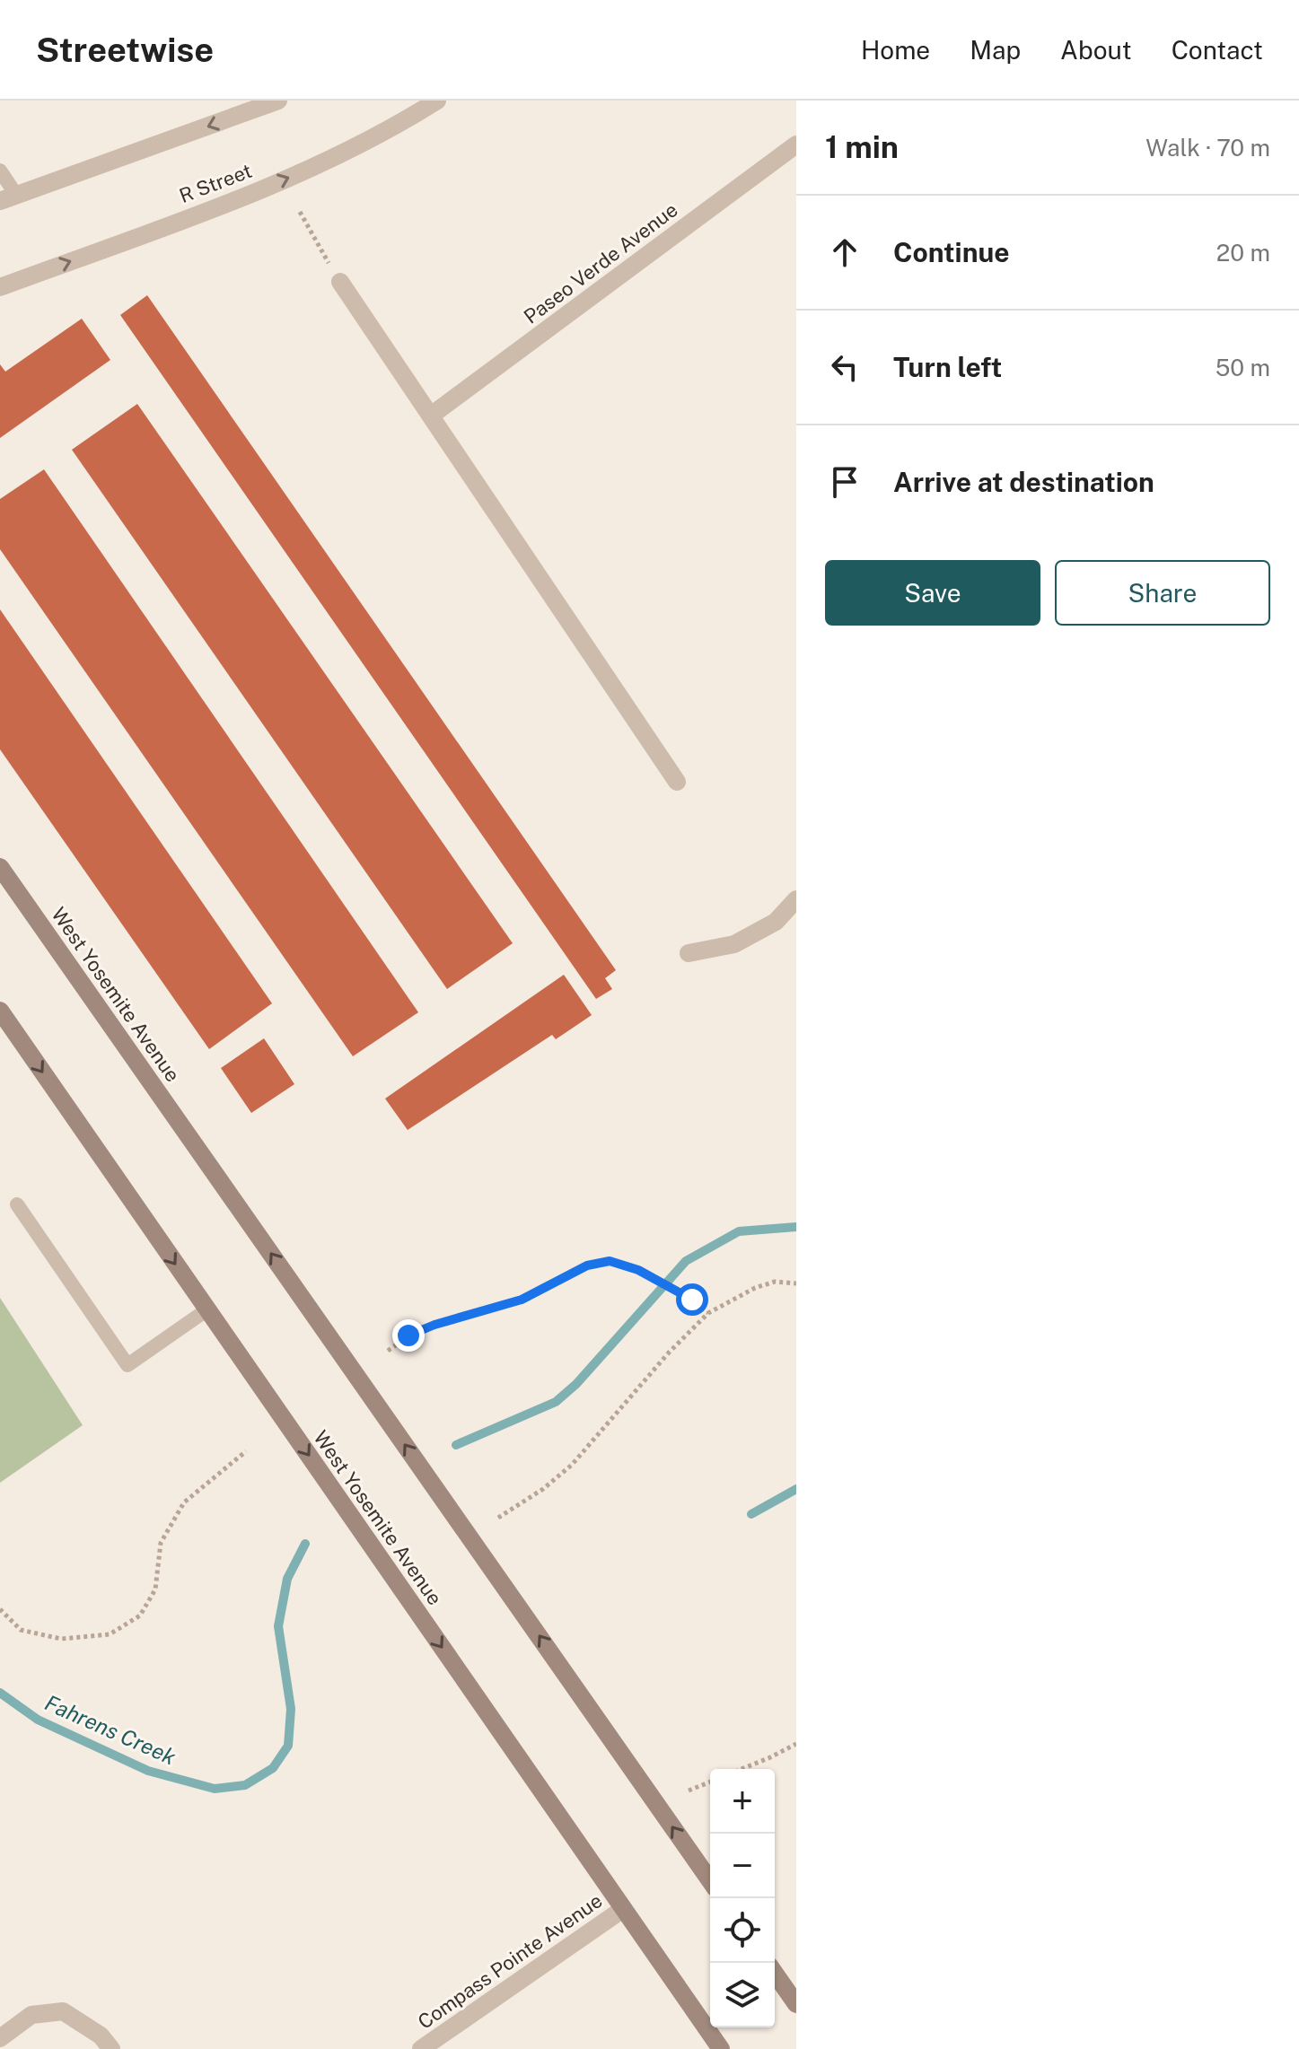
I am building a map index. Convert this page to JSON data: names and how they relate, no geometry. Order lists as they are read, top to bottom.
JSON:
{
  "streets": {
    "main road": ["West Yosemite Avenue"],
    "street": ["R Street", "Paseo Verde Avenue", "Compass Pointe Avenue"]
  },
  "crossings": [
    ["West Yosemite Avenue", "Compass Pointe Avenue"]
  ],
  "water": ["Fahrens Creek"],
  "page": {
    "header": "Streetwise",
    "nav": [
      "Home",
      "Map",
      "About",
      "Contact"
    ],
    "heading": ["1 min", "Walk · 70 m"],
    "list": [
      ["Continue", "20 m"],
      ["Turn left", "50 m"],
      "Arrive at destination"
    ],
    "buttons": ["Save", "Share"],
    "map_buttons": ["+", "−"]
  }
}
